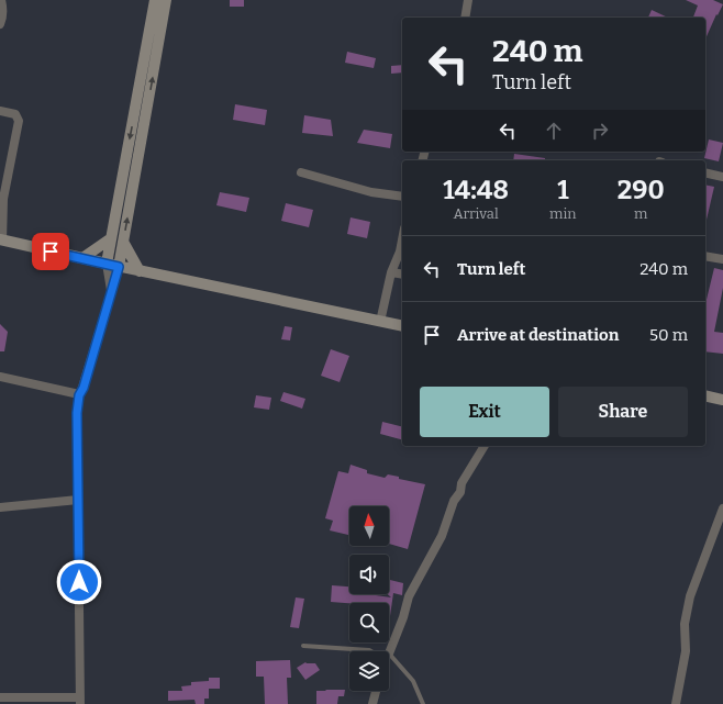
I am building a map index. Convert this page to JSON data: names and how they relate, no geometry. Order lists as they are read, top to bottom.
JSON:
{
  "north": "top",
  "page": {
    "turn": ["240 m", "Turn left"],
    "eta": [
      "14:48",
      "Arrival",
      "1",
      "min",
      "290",
      "m"
    ],
    "list": [
      {
        "name": "Turn left",
        "value": "240 m"
      },
      {
        "name": "Arrive at destination",
        "value": "50 m"
      }
    ],
    "buttons": ["Exit", "Share"]
  }
}
